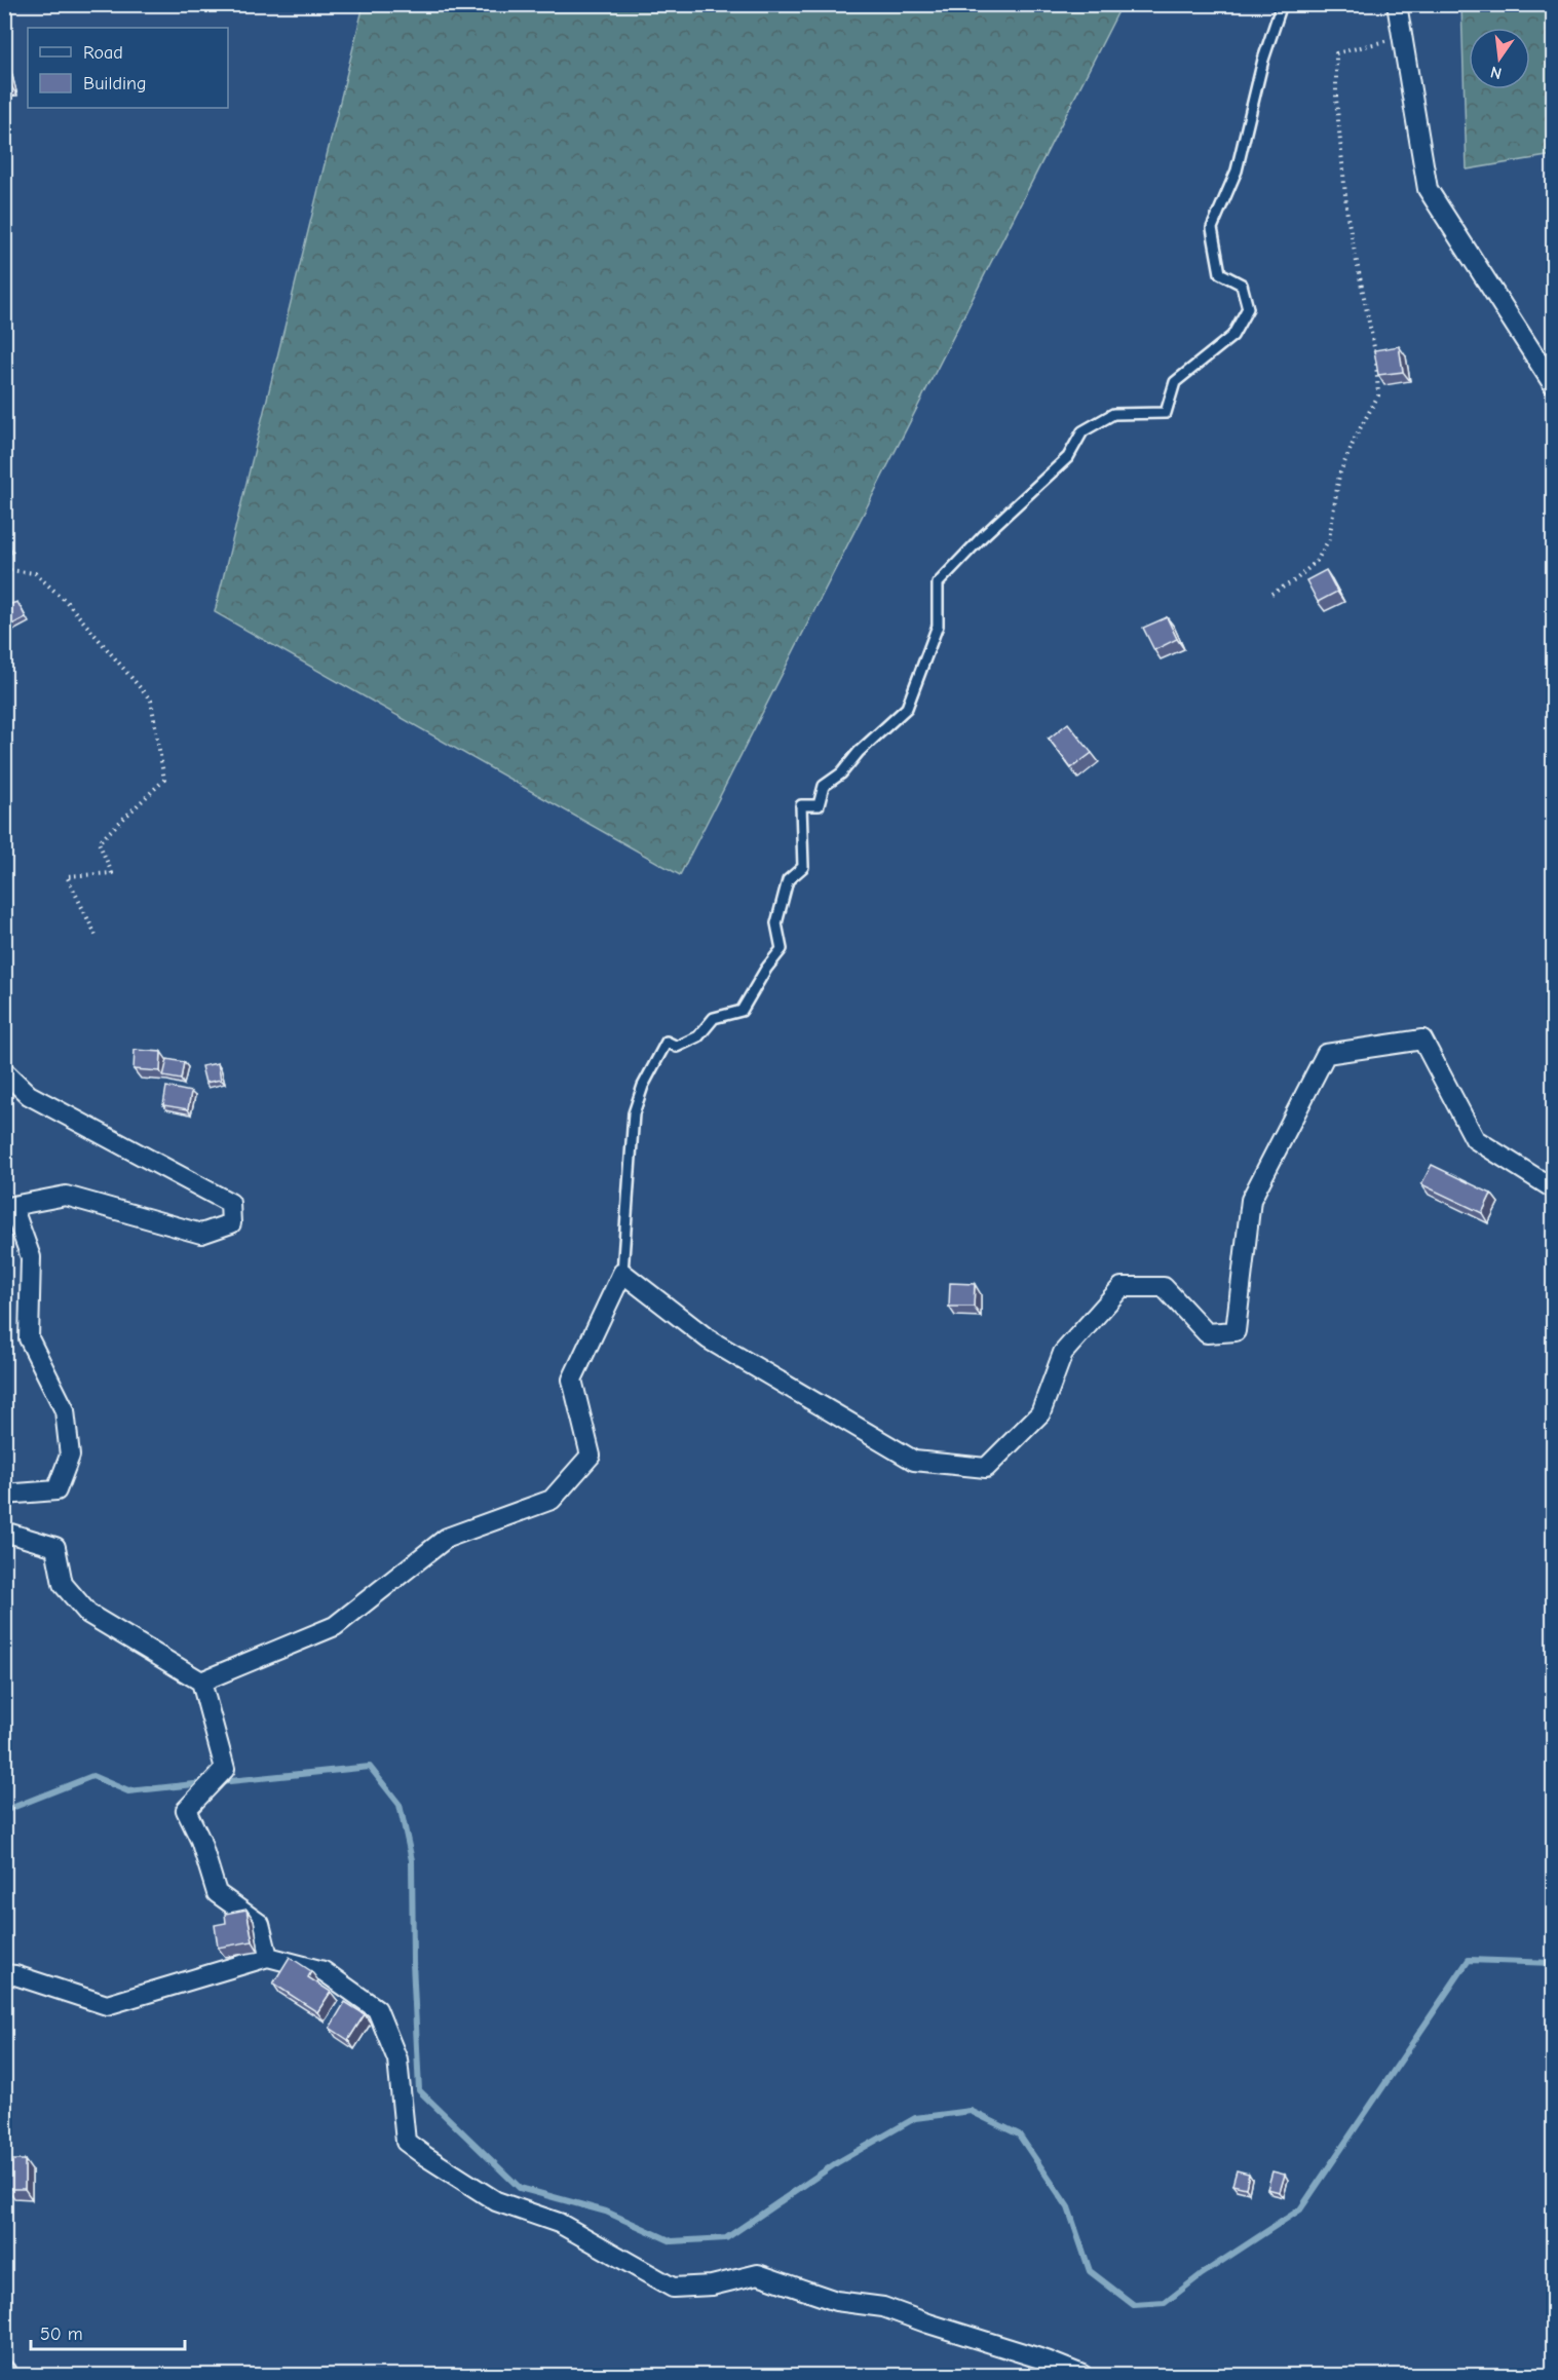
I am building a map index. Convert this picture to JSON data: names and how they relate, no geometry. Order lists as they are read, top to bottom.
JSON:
{
  "legend": ["Road", "Building"],
  "scale_bar": "50 m",
  "north": "bottom"
}
